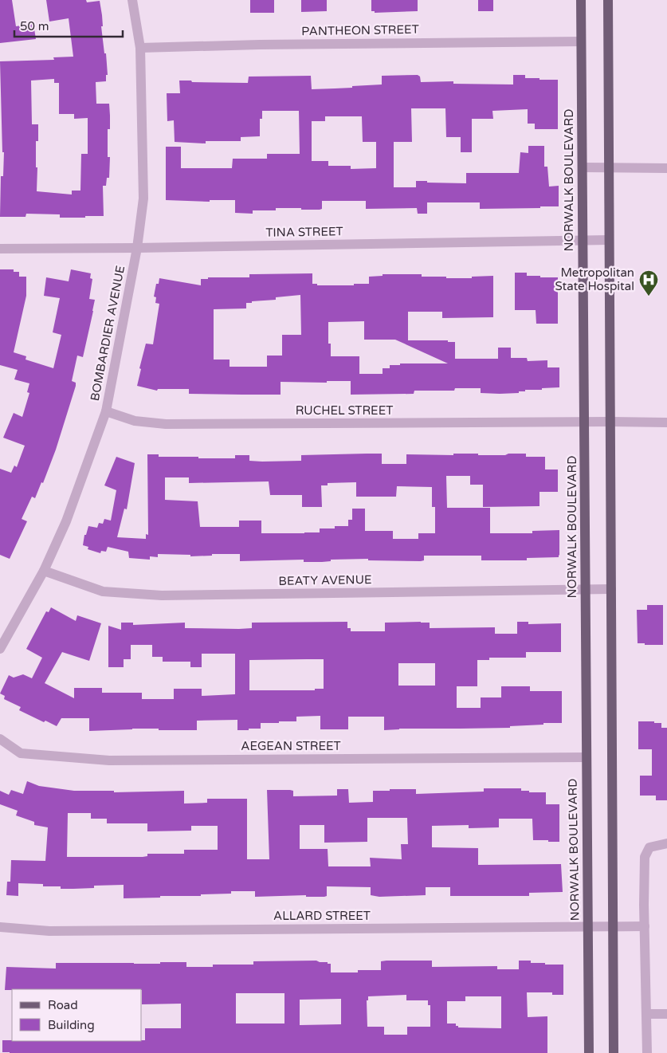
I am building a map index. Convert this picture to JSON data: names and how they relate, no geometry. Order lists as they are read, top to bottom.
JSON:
{
  "streets": {
    "main road": ["NORWALK BOULEVARD"],
    "street": [
      "PANTHEON STREET",
      "TINA STREET",
      "BOMBARDIER AVENUE",
      "RUCHEL STREET",
      "BEATY AVENUE",
      "AEGEAN STREET",
      "ALLARD STREET"
    ]
  },
  "crossings": [
    ["PANTHEON STREET", "NORWALK BOULEVARD"],
    ["PANTHEON STREET", "BOMBARDIER AVENUE"],
    ["NORWALK BOULEVARD", "TINA STREET"],
    ["NORWALK BOULEVARD", "RUCHEL STREET"],
    ["NORWALK BOULEVARD", "BEATY AVENUE"],
    ["NORWALK BOULEVARD", "AEGEAN STREET"],
    ["NORWALK BOULEVARD", "ALLARD STREET"],
    ["TINA STREET", "BOMBARDIER AVENUE"],
    ["BOMBARDIER AVENUE", "RUCHEL STREET"],
    ["BOMBARDIER AVENUE", "BEATY AVENUE"]
  ],
  "places": {
    "hospital": ["Metropolitan State Hospital"]
  },
  "legend": ["Road", "Building"],
  "scale_bar": "50 m"
}
